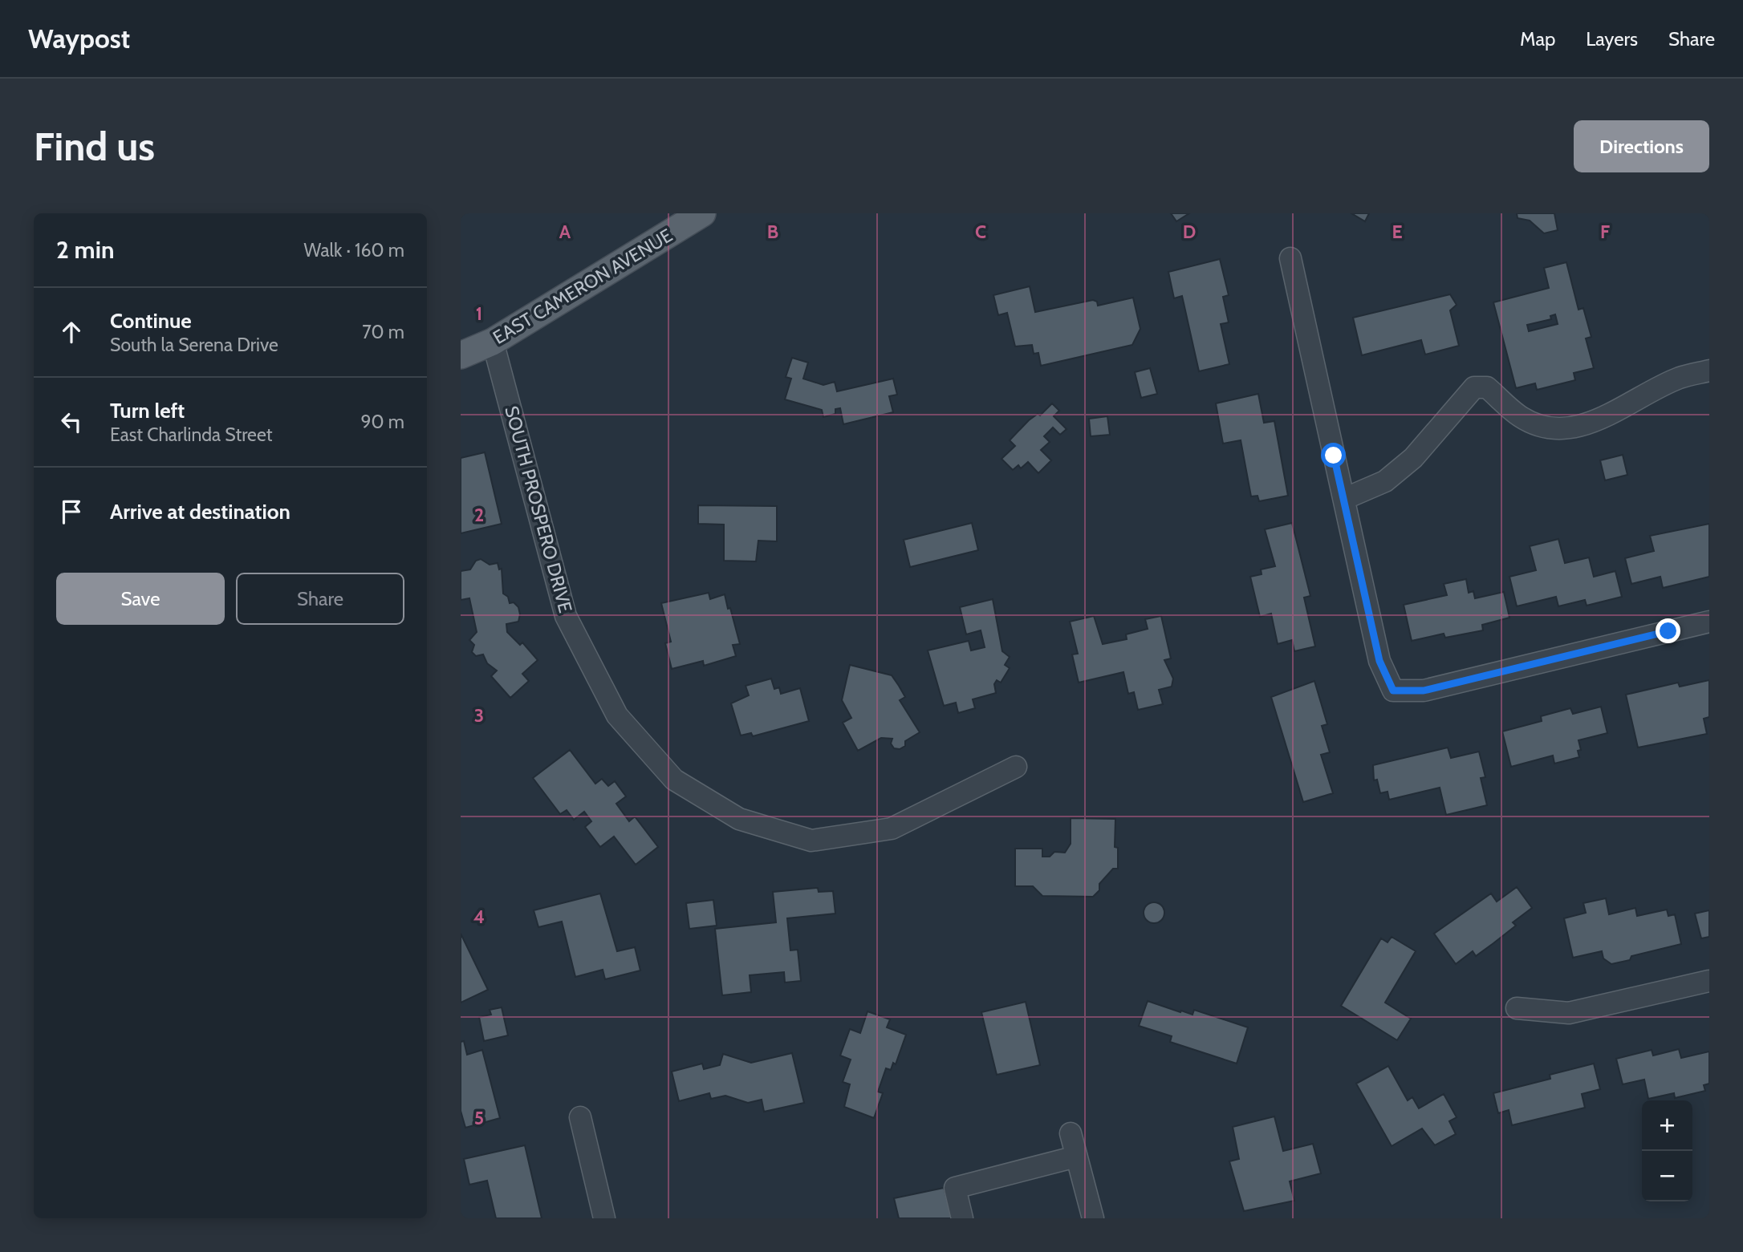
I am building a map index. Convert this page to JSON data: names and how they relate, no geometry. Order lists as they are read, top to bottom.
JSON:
{
  "streets": {
    "main road": ["EAST CAMERON AVENUE"],
    "street": ["SOUTH PROSPERO DRIVE"]
  },
  "crossings": [
    ["EAST CAMERON AVENUE", "SOUTH PROSPERO DRIVE"]
  ],
  "page": {
    "header": "Waypost",
    "nav": ["Map", "Layers", "Share"],
    "buttons": [
      "Directions",
      ["Save", "Share"]
    ],
    "title": "Find us",
    "heading": ["2 min", "Walk · 160 m"],
    "list": [
      ["Continue", "South la Serena Drive", "70 m"],
      ["Turn left", "East Charlinda Street", "90 m"],
      "Arrive at destination"
    ],
    "map_buttons": ["+", "−"]
  },
  "grid": {
    "columns": [
      "A",
      "B",
      "C",
      "D",
      "E",
      "F"
    ],
    "rows": [
      "1",
      "2",
      "3",
      "4",
      "5"
    ]
  }
}
